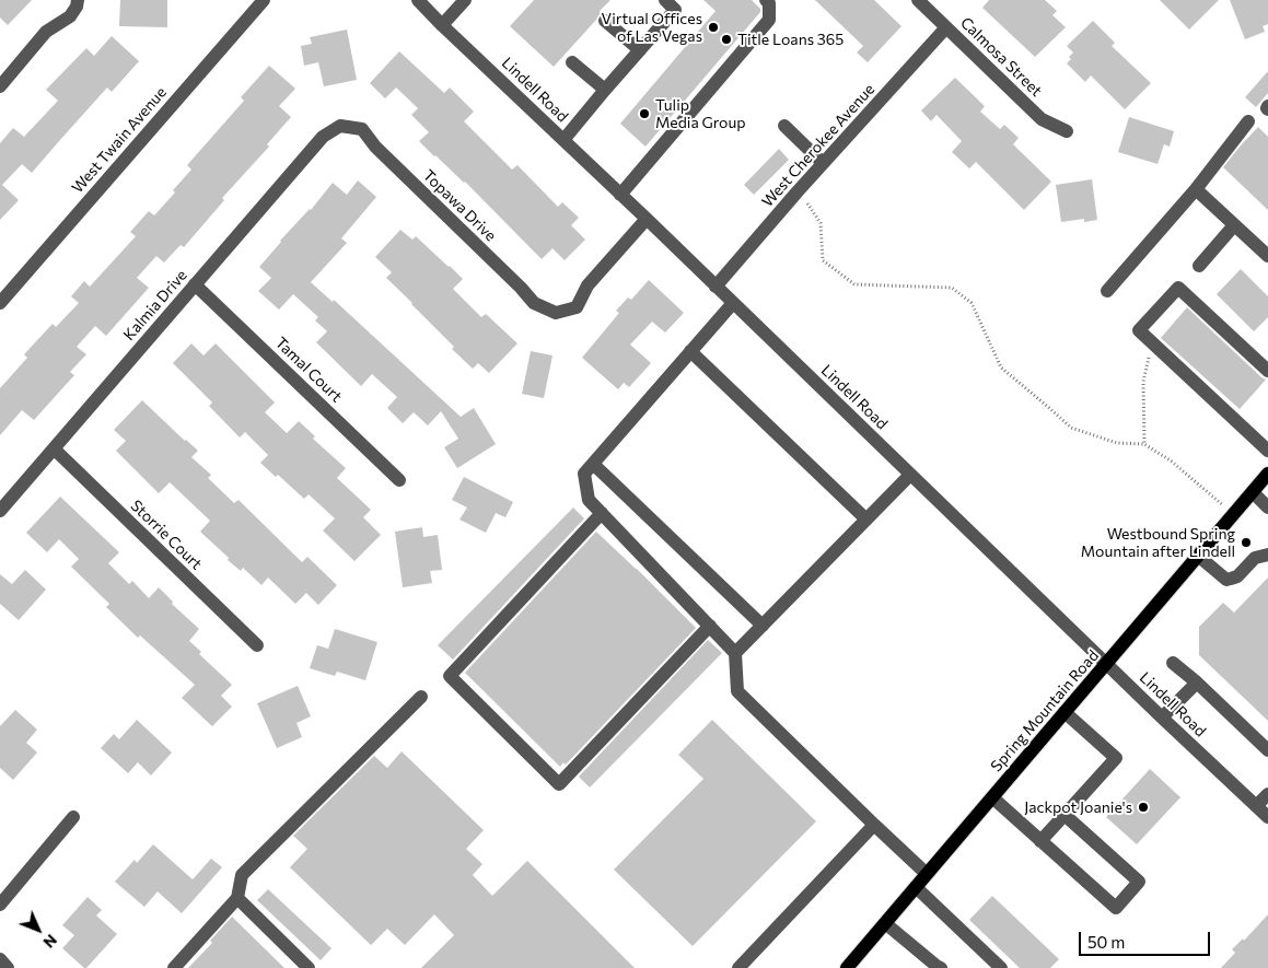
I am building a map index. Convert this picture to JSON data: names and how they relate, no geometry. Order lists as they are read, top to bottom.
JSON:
{
  "streets": {
    "main road": ["Spring Mountain Road"],
    "street": [
      "Calmosa Street",
      "Lindell Road",
      "West Twain Avenue",
      "West Cherokee Avenue",
      "Topawa Drive",
      "Kalmia Drive",
      "Tamal Court",
      "Storrie Court"
    ]
  },
  "crossings": [
    ["Calmosa Street", "West Cherokee Avenue"],
    ["Lindell Road", "West Cherokee Avenue"],
    ["Lindell Road", "Topawa Drive"],
    ["Lindell Road", "Spring Mountain Road"],
    ["Topawa Drive", "Kalmia Drive"],
    ["Kalmia Drive", "Tamal Court"],
    ["Kalmia Drive", "Storrie Court"]
  ],
  "places": [
    "Virtual Offices of Las Vegas",
    "Title Loans 365",
    "Tulip Media Group",
    "Westbound Spring Mountain after Lindell",
    "Jackpot Joanie's"
  ],
  "scale_bar": "50 m",
  "north": "bottom right"
}
